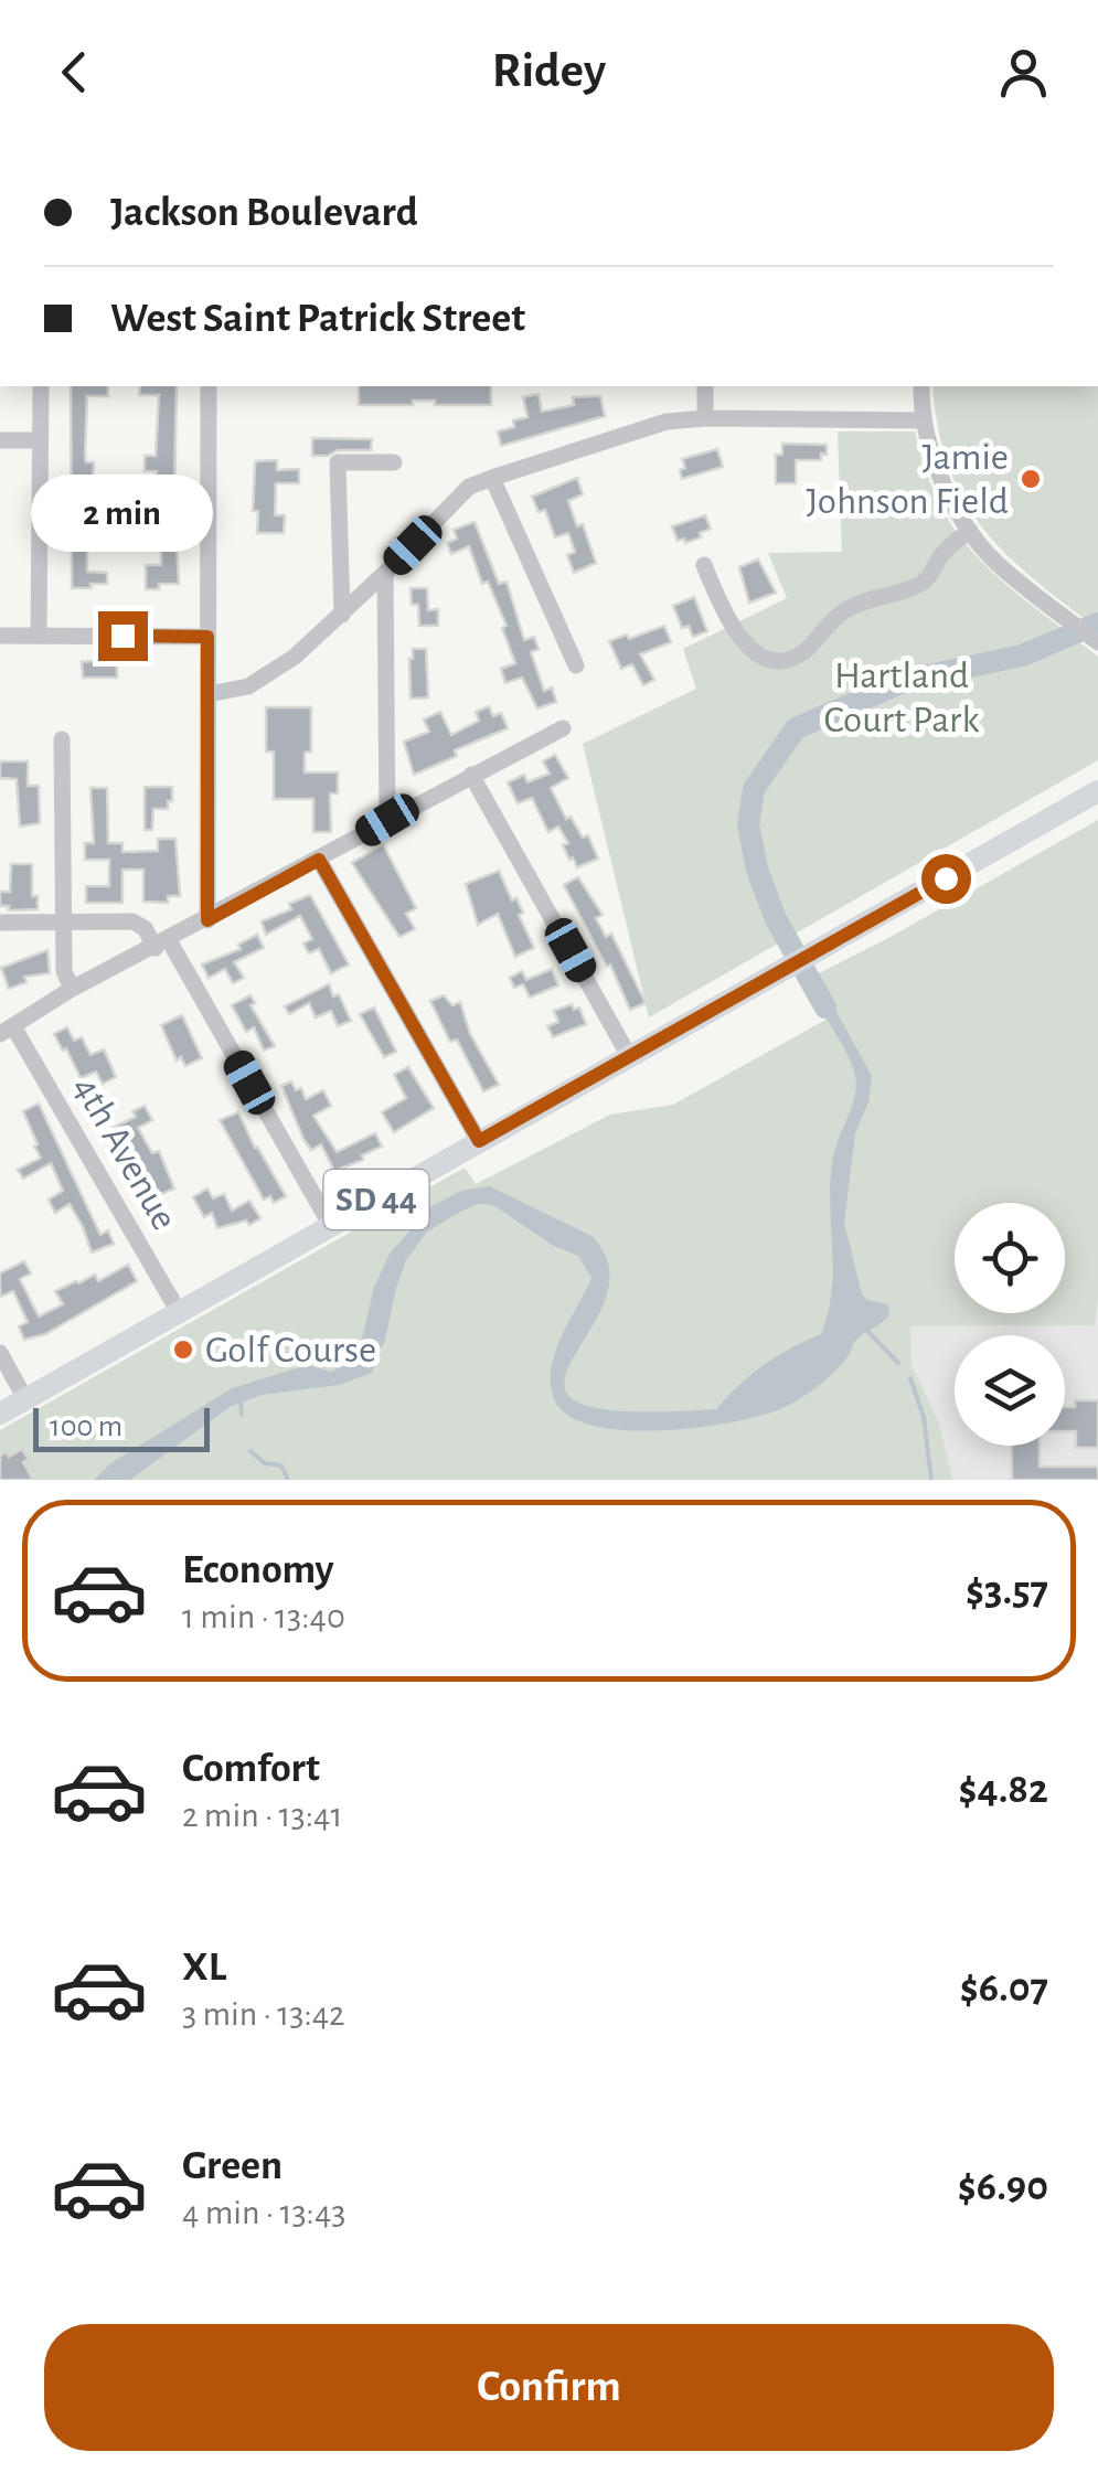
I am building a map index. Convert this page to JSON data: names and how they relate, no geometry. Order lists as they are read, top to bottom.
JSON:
{
  "streets": {
    "main road": ["SD 44"],
    "street": ["4th Avenue"]
  },
  "crossings": [
    ["4th Avenue", "SD 44"]
  ],
  "parks": ["Hartland Court Park"],
  "places": ["Jamie Johnson Field", "Golf Course"],
  "scale_bar": "100 m",
  "page": {
    "header": "Ridey",
    "banner": ["Jackson Boulevard", "West Saint Patrick Street"],
    "bubble": "2 min",
    "scale": "100 m",
    "list": [
      {
        "name": "Economy",
        "note": "1 min · 13:40",
        "value": "$3.57"
      },
      {
        "name": "Comfort",
        "note": "2 min · 13:41",
        "value": "$4.82"
      },
      {
        "name": "XL",
        "note": "3 min · 13:42",
        "value": "$6.07"
      },
      {
        "name": "Green",
        "note": "4 min · 13:43",
        "value": "$6.90"
      }
    ],
    "buttons": "Confirm"
  }
}
